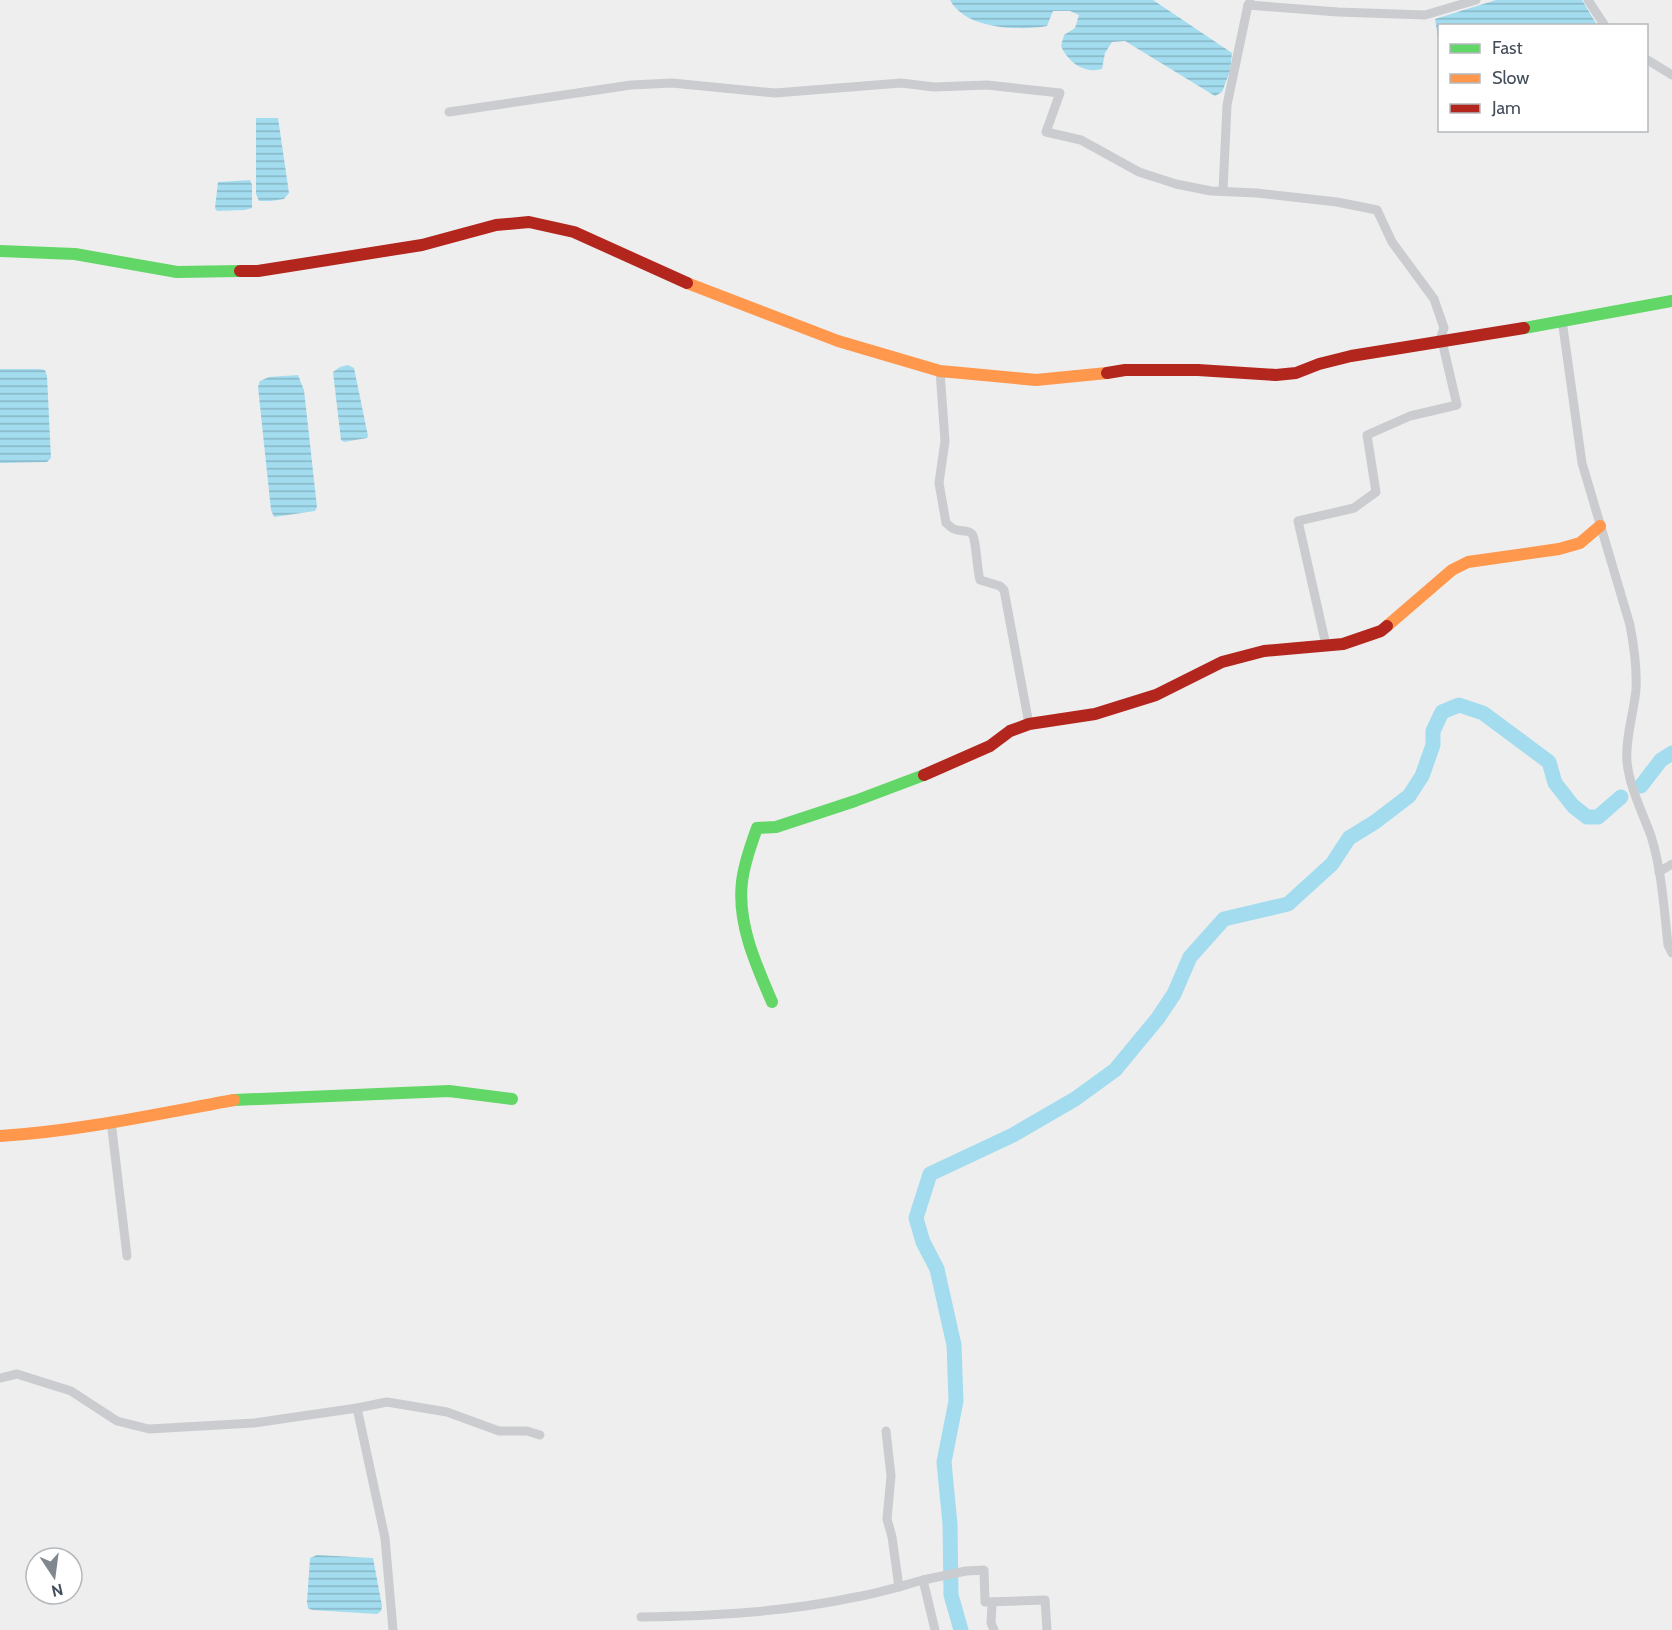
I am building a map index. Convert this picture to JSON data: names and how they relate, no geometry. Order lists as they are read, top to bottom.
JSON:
{
  "legend": ["Fast", "Slow", "Jam"],
  "north": "bottom"
}
